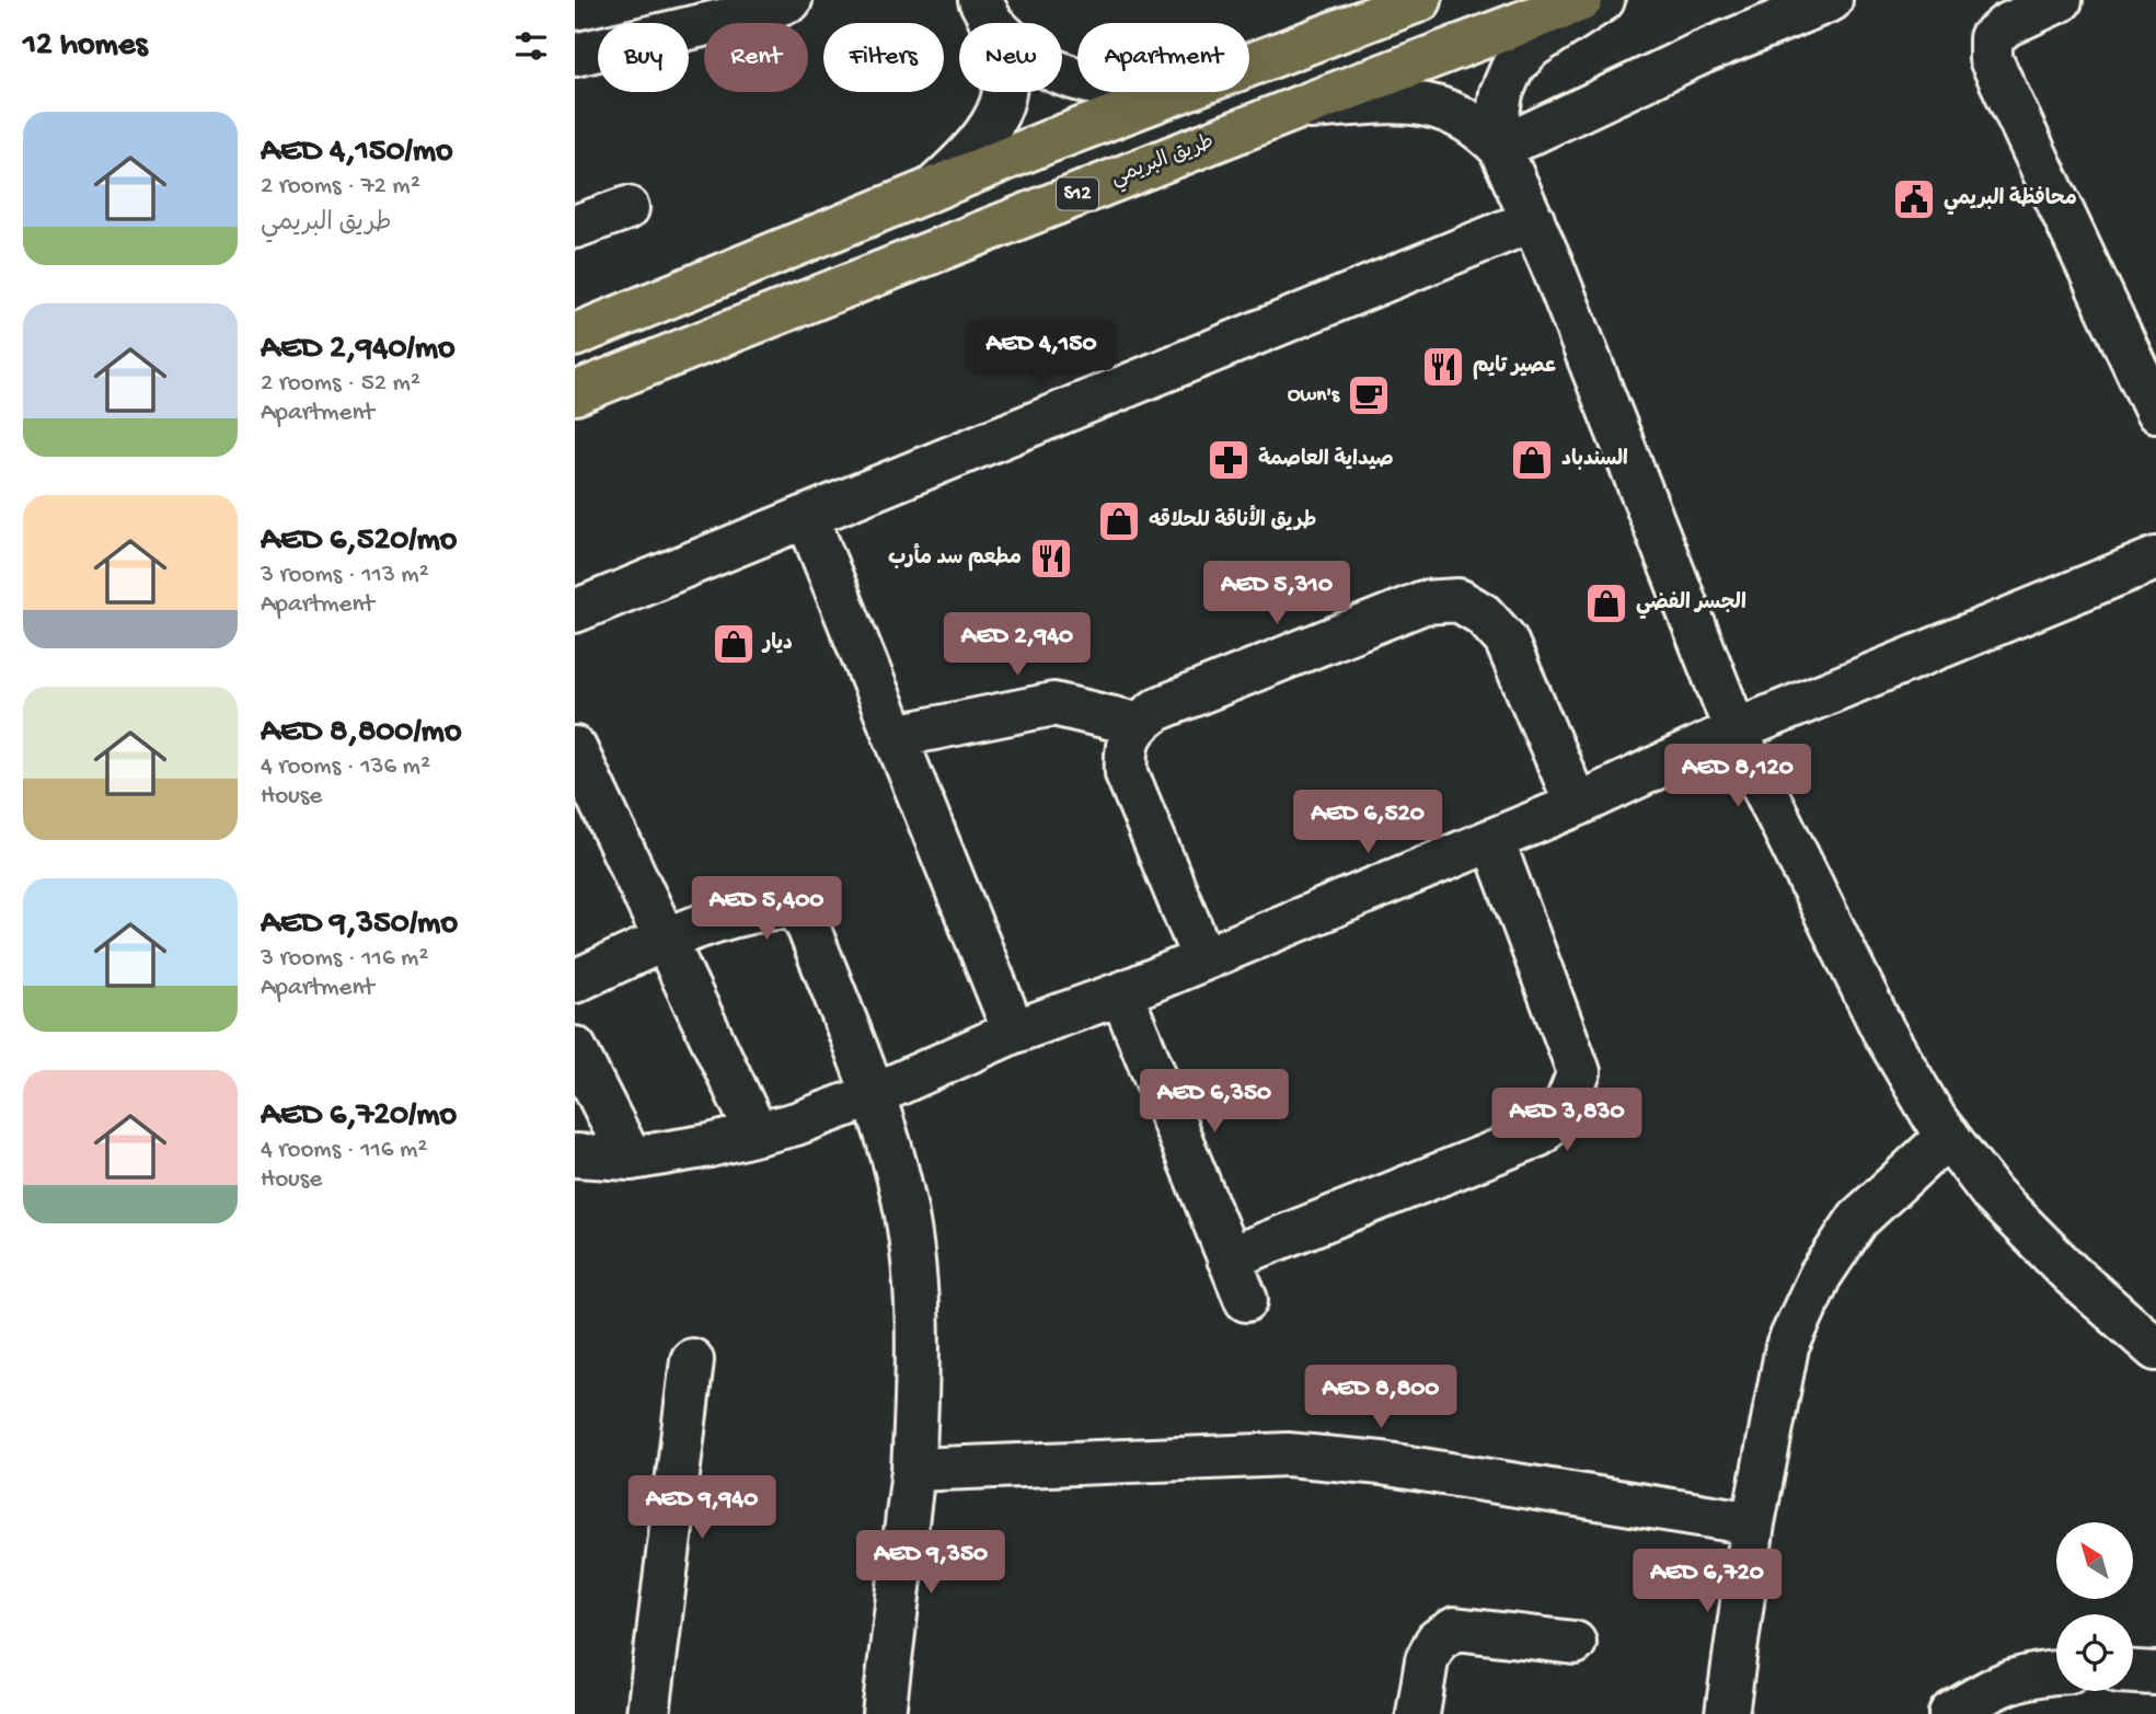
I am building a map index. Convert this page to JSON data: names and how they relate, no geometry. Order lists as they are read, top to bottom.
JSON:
{
  "streets": {
    "main road": ["طريق البريمي", "S12"]
  },
  "places": {
    "public building": ["محافظة البريمي"],
    "restaurant": ["عصير تايم", "مطعم سد مأرب"],
    "cafe": ["Own's"],
    "pharmacy": ["صيداية العاصمة"],
    "shop": [
      "السندباد",
      "طريق الأناقة للحلاقه",
      "الجسر الفضي",
      "ديار"
    ]
  },
  "north": "top left",
  "page": {
    "heading": "12 homes",
    "chip": [
      "Buy",
      "Rent",
      "Filters",
      "New",
      "Apartment"
    ],
    "list": [
      {
        "name": "AED 4,150/mo",
        "note": "2 rooms · 72 m² · طريق البريمي"
      },
      {
        "name": "AED 2,940/mo",
        "note": "2 rooms · 52 m² · Apartment"
      },
      {
        "name": "AED 6,520/mo",
        "note": "3 rooms · 113 m² · Apartment"
      },
      {
        "name": "AED 8,800/mo",
        "note": "4 rooms · 136 m² · House"
      },
      {
        "name": "AED 9,350/mo",
        "note": "3 rooms · 116 m² · Apartment"
      },
      {
        "name": "AED 6,720/mo",
        "note": "4 rooms · 116 m² · House"
      }
    ],
    "price": [
      "AED 4,150",
      "AED 5,310",
      "AED 2,940",
      "AED 8,120",
      "AED 6,520",
      "AED 5,400",
      "AED 6,350",
      "AED 3,830",
      "AED 8,800",
      "AED 9,940",
      "AED 9,350",
      "AED 6,720"
    ]
  }
}
